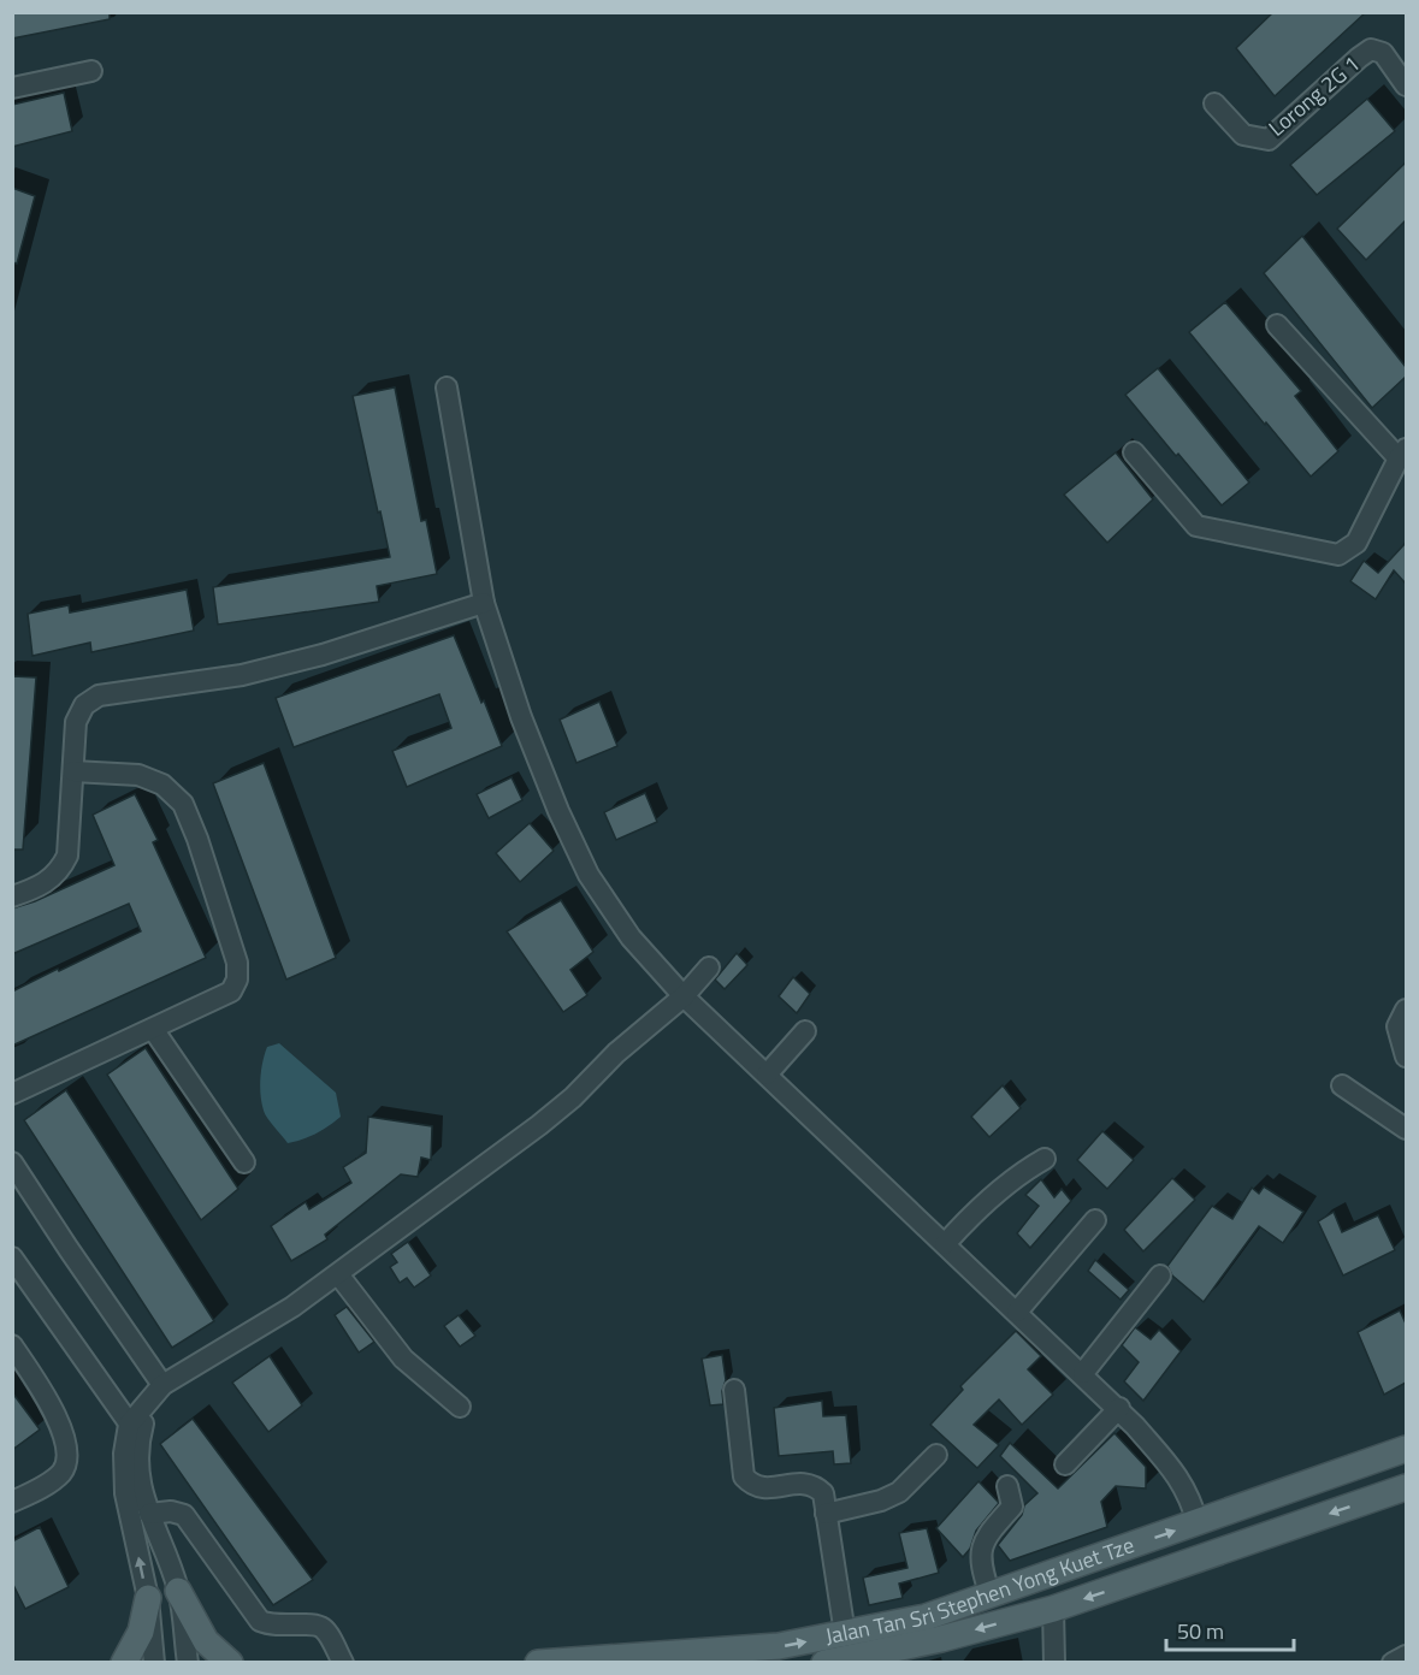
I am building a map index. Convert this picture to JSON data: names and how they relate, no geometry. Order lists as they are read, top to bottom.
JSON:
{
  "streets": {
    "main road": ["Jalan Tan Sri Stephen Yong Kuet Tze"],
    "street": ["Lorong 2G 1"]
  },
  "scale_bar": "50 m"
}
